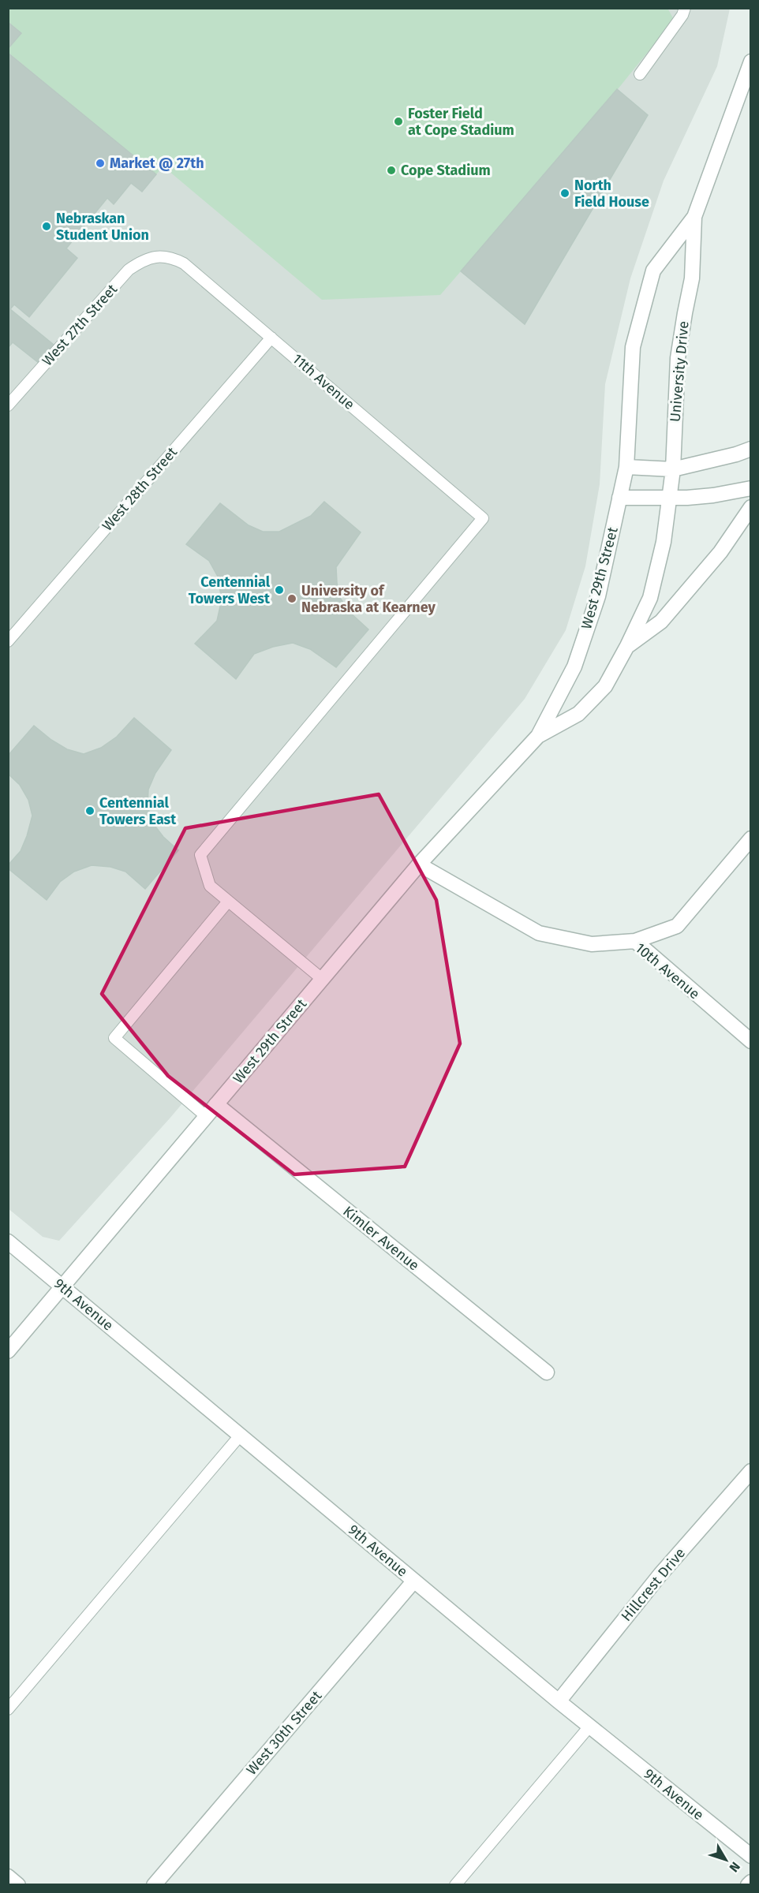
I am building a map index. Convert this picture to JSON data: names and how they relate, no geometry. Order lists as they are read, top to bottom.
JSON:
{
  "streets": {
    "street": [
      "University Drive",
      "West 29th Street",
      "10th Avenue",
      "Kimler Avenue",
      "9th Avenue",
      "Hillcrest Drive",
      "West 30th Street"
    ],
    "lane": ["West 27th Street", "11th Avenue", "West 28th Street"]
  },
  "crossings": [
    ["West 27th Street", "11th Avenue"],
    ["University Drive", "West 29th Street"],
    ["11th Avenue", "West 28th Street"],
    ["West 29th Street", "10th Avenue"],
    ["West 29th Street", "Kimler Avenue"],
    ["West 29th Street", "9th Avenue"],
    ["9th Avenue", "Hillcrest Drive"],
    ["9th Avenue", "West 30th Street"]
  ],
  "places": [
    "Foster Field at Cope Stadium",
    "Market @ 27th",
    "Cope Stadium",
    "North Field House",
    "Nebraskan Student Union",
    "Centennial Towers West",
    "University of Nebraska at Kearney",
    "Centennial Towers East"
  ],
  "north": "bottom right"
}
